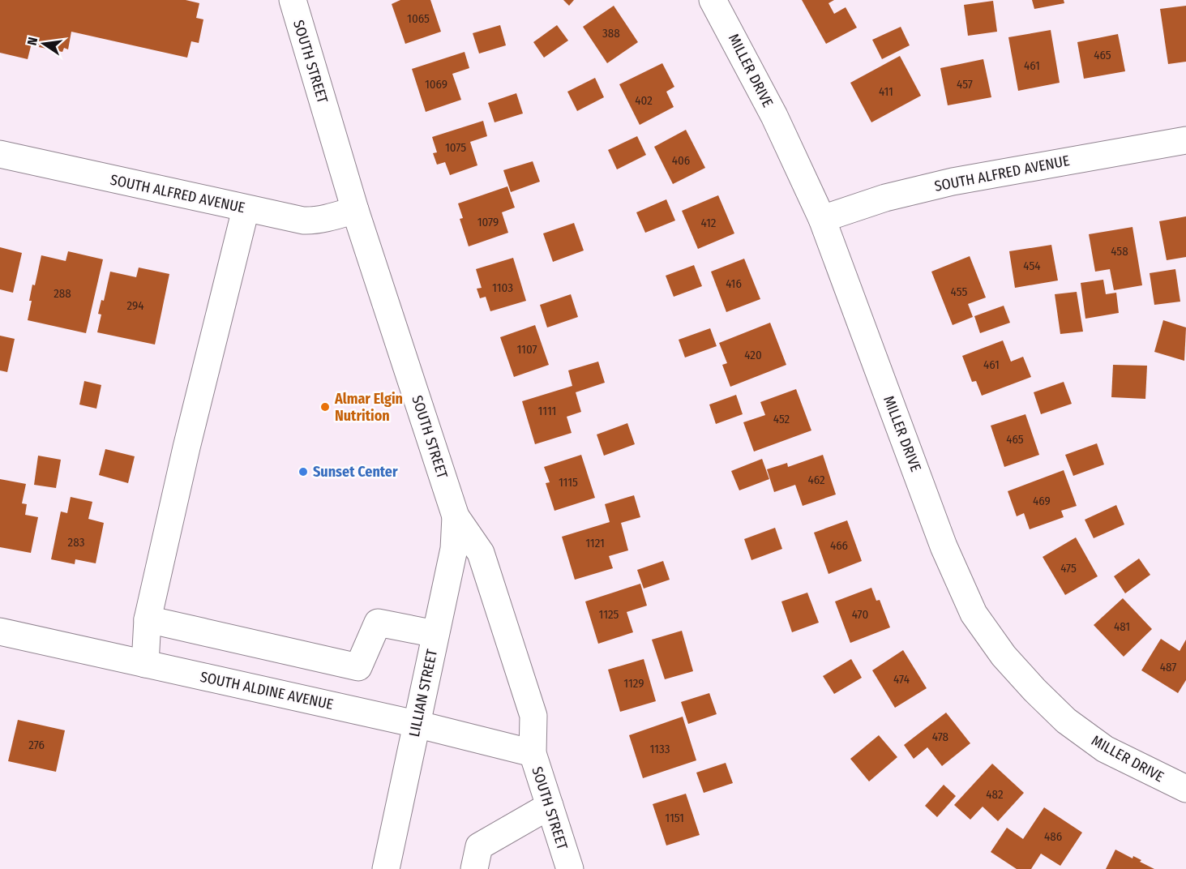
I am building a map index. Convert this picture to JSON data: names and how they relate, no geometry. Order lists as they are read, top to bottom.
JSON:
{
  "streets": {
    "street": [
      "SOUTH STREET",
      "MILLER DRIVE",
      "SOUTH ALFRED AVENUE",
      "SOUTH ALDINE AVENUE",
      "LILLIAN STREET"
    ]
  },
  "crossings": [
    ["SOUTH STREET", "SOUTH ALFRED AVENUE"],
    ["SOUTH STREET", "SOUTH ALDINE AVENUE"],
    ["SOUTH STREET", "LILLIAN STREET"],
    ["MILLER DRIVE", "SOUTH ALFRED AVENUE"],
    ["SOUTH ALDINE AVENUE", "LILLIAN STREET"]
  ],
  "places": ["Almar Elgin Nutrition", "Sunset Center"],
  "house_numbers": [
    "1065",
    "388",
    "465",
    "461",
    "1069",
    "457",
    "411",
    "402",
    "1075",
    "406",
    "1079",
    "412",
    "458",
    "454",
    "416",
    "1103",
    "455",
    "288",
    "294",
    "1107",
    "420",
    "461",
    "1111",
    "452",
    "465",
    "462",
    "1115",
    "469",
    "283",
    "1121",
    "466",
    "475",
    "1125",
    "470",
    "481",
    "487",
    "474",
    "1129",
    "478",
    "276",
    "1133",
    "482",
    "1151",
    "486"
  ],
  "north": "left"
}
